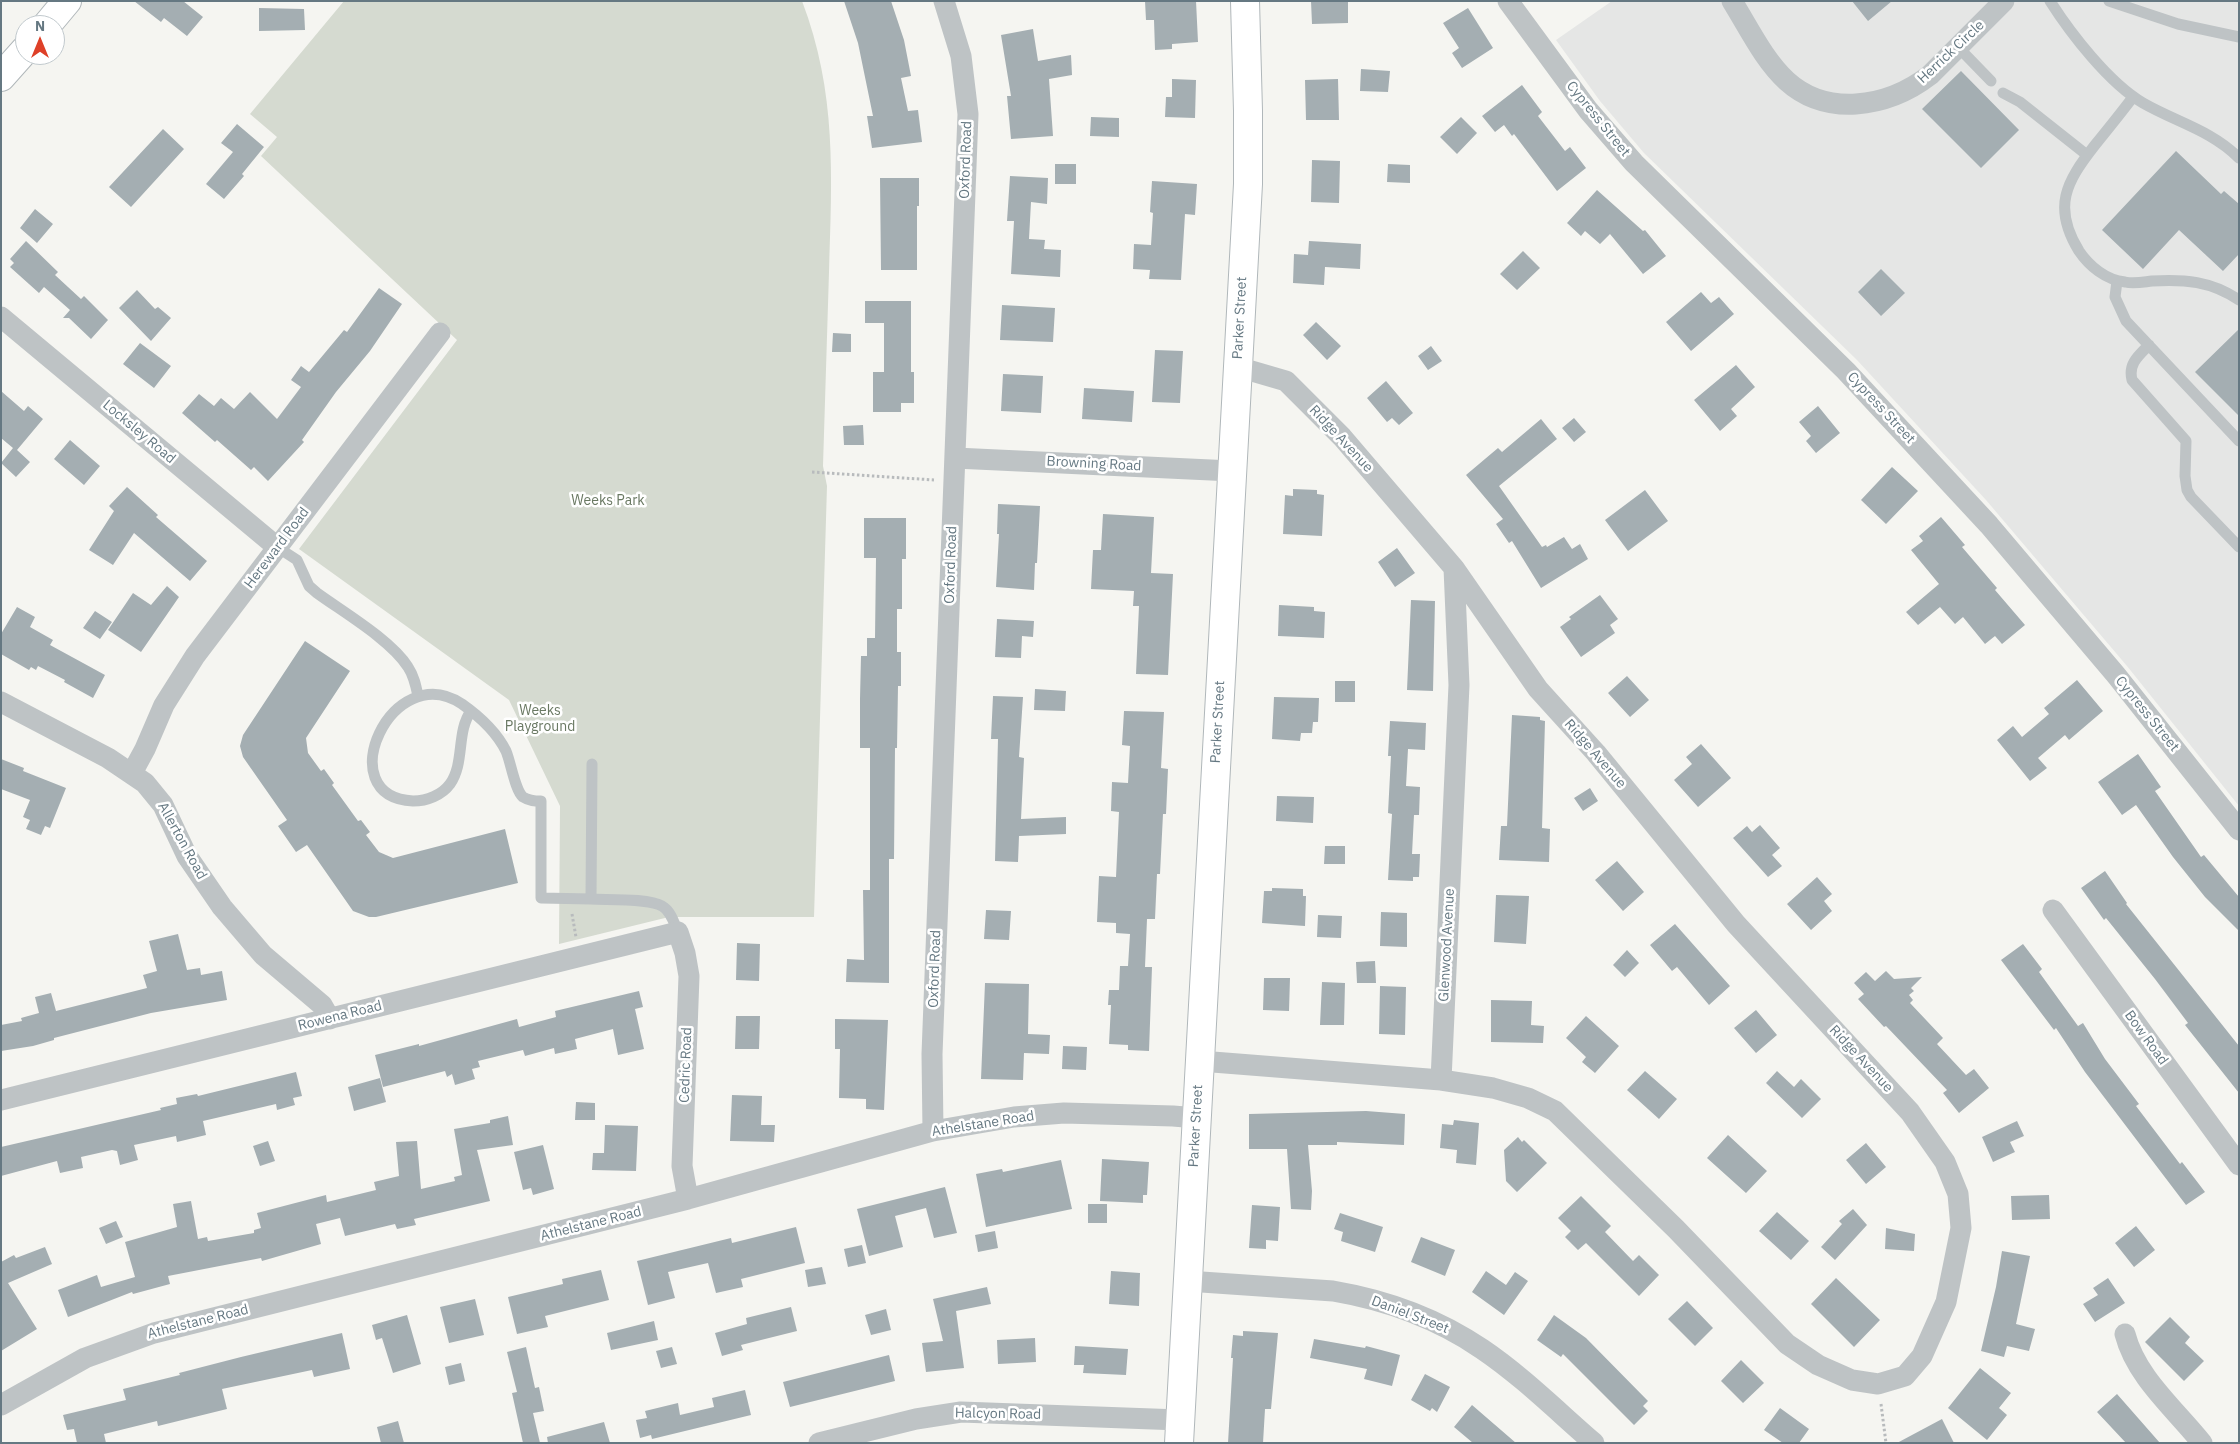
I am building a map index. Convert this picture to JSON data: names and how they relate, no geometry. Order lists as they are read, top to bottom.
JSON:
{
  "streets": {
    "main road": ["Parker Street"],
    "street": [
      "Herrick Circle",
      "Cypress Street",
      "Oxford Road",
      "Locksley Road",
      "Ridge Avenue",
      "Browning Road",
      "Hereward Road",
      "Allerton Road",
      "Glenwood Avenue",
      "Rowena Road",
      "Bow Road",
      "Cedric Road",
      "Athelstane Road",
      "Daniel Street",
      "Halcyon Road"
    ]
  },
  "crossings": [
    ["Oxford Road", "Browning Road"],
    ["Oxford Road", "Athelstane Road"],
    ["Parker Street", "Ridge Avenue"],
    ["Parker Street", "Browning Road"],
    ["Parker Street", "Athelstane Road"],
    ["Parker Street", "Daniel Street"],
    ["Parker Street", "Halcyon Road"],
    ["Locksley Road", "Hereward Road"],
    ["Ridge Avenue", "Glenwood Avenue"],
    ["Hereward Road", "Allerton Road"],
    ["Allerton Road", "Rowena Road"],
    ["Rowena Road", "Cedric Road"],
    ["Cedric Road", "Athelstane Road"]
  ],
  "parks": ["Weeks Park", "Weeks Playground"],
  "north": "top"
}
